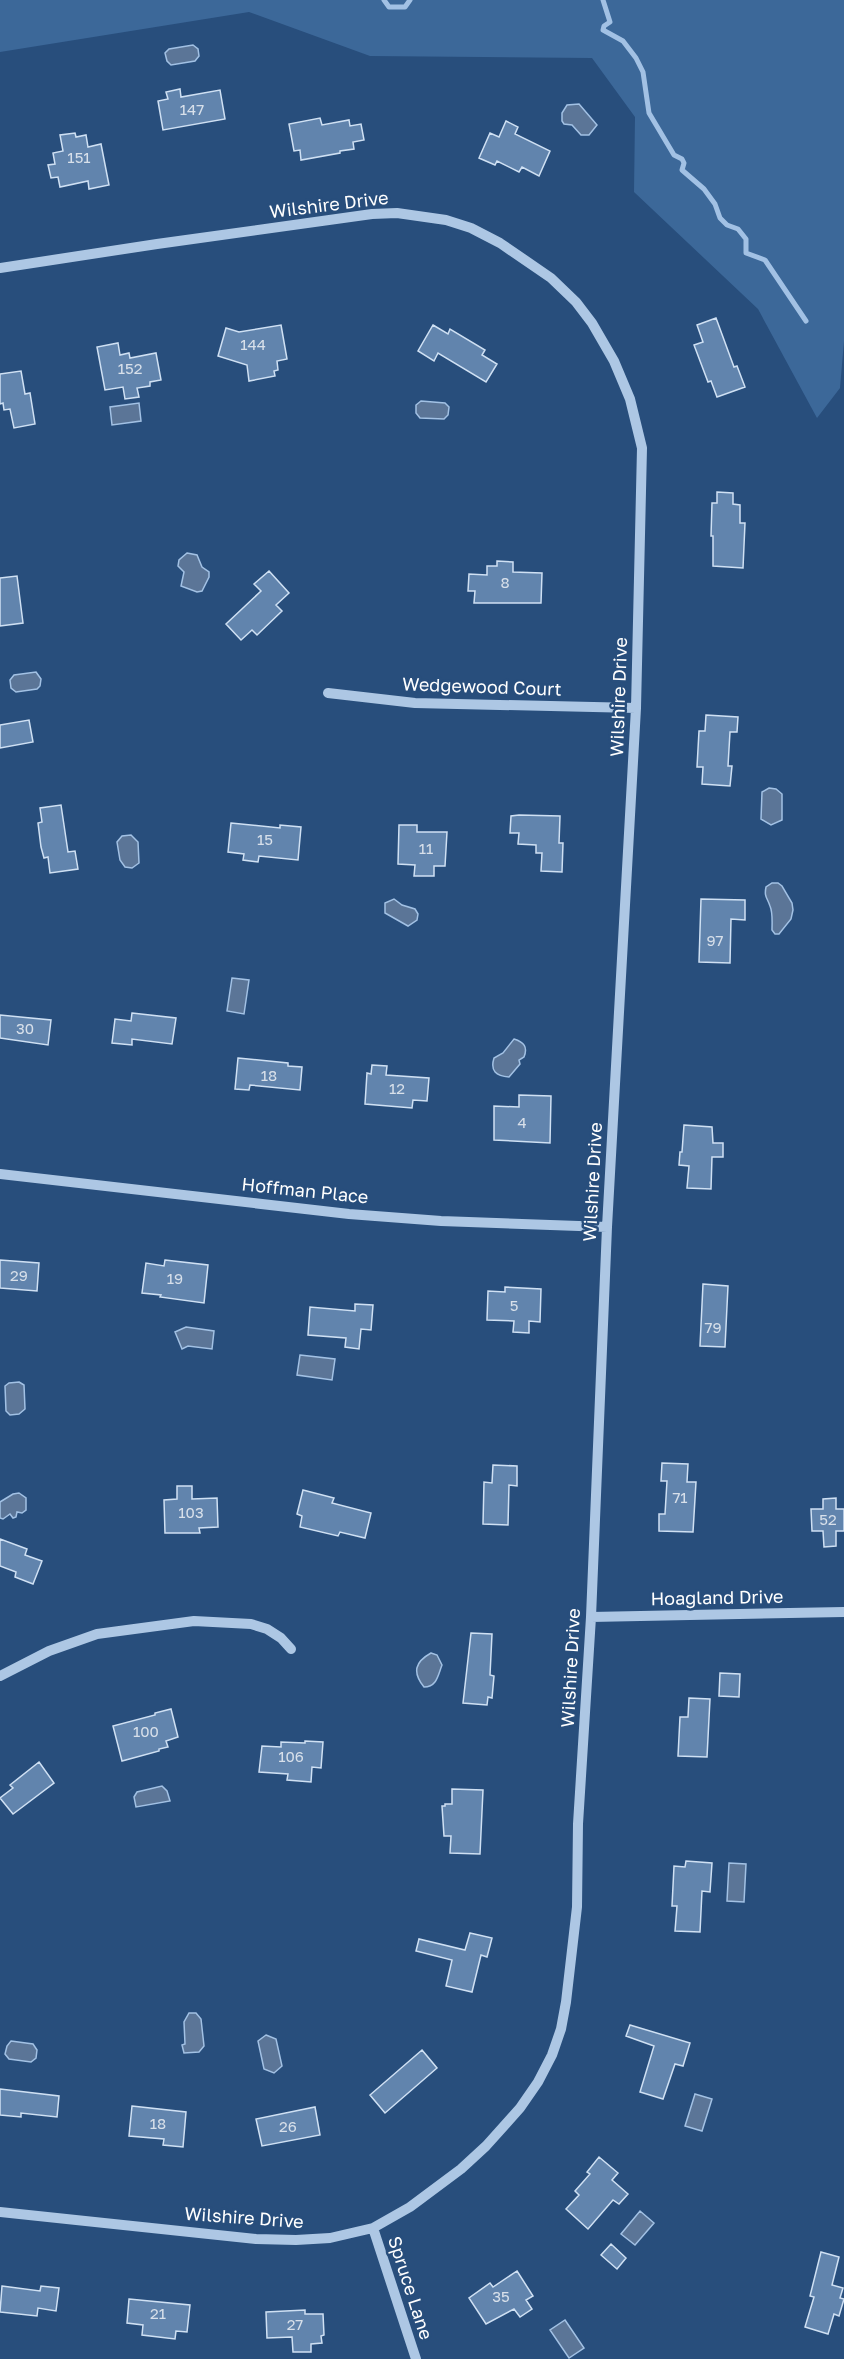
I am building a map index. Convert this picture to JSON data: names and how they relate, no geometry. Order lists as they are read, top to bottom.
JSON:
{
  "streets": {
    "street": [
      "Wilshire Drive",
      "Wedgewood Court",
      "Hoffman Place",
      "Hoagland Drive",
      "Spruce Lane"
    ]
  },
  "crossings": [
    ["Wilshire Drive", "Wedgewood Court"],
    ["Wilshire Drive", "Hoffman Place"],
    ["Wilshire Drive", "Hoagland Drive"],
    ["Wilshire Drive", "Spruce Lane"]
  ],
  "house_numbers": [
    "147",
    "151",
    "144",
    "152",
    "8",
    "15",
    "11",
    "97",
    "30",
    "18",
    "12",
    "4",
    "29",
    "19",
    "5",
    "79",
    "71",
    "103",
    "52",
    "100",
    "106",
    "18",
    "26",
    "35",
    "21",
    "27"
  ]
}
